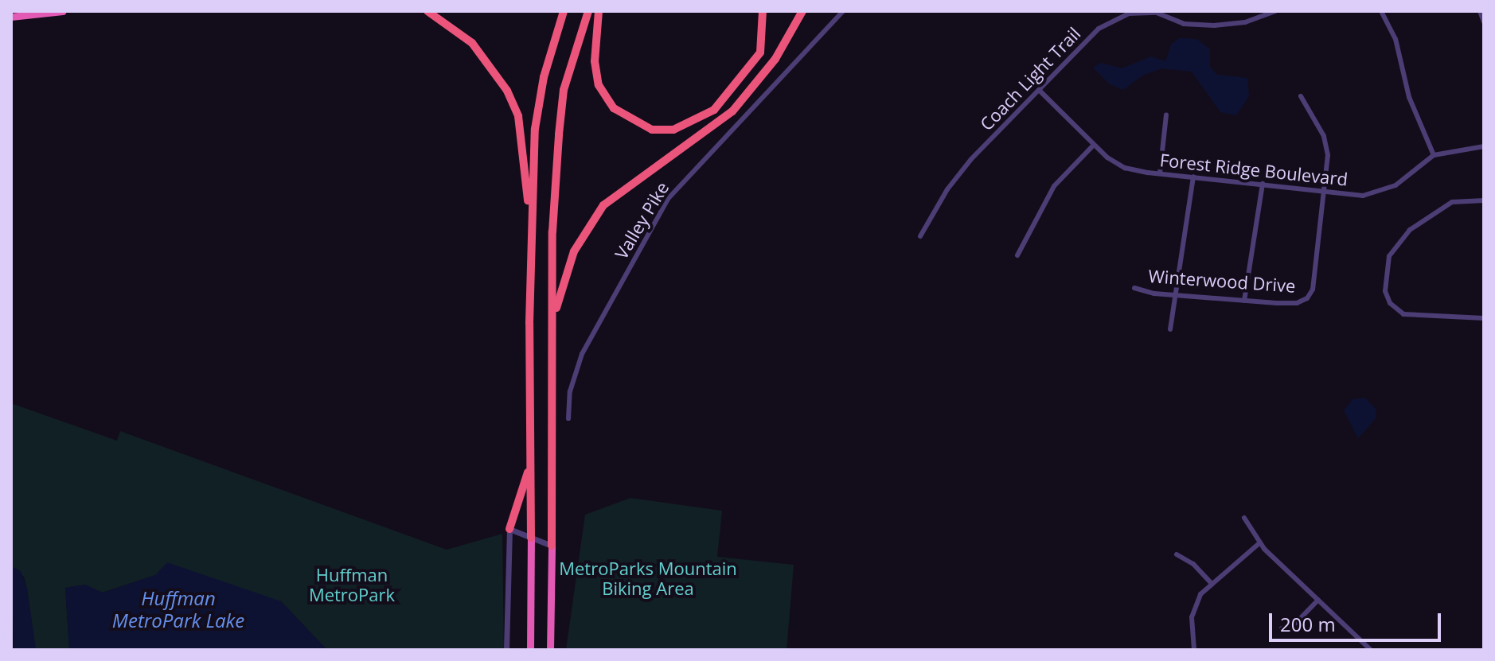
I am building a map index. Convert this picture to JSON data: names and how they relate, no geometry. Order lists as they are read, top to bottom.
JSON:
{
  "streets": {
    "street": [
      "Coach Light Trail",
      "Forest Ridge Boulevard",
      "Valley Pike",
      "Winterwood Drive"
    ]
  },
  "crossings": [
    ["Coach Light Trail", "Forest Ridge Boulevard"],
    ["Forest Ridge Boulevard", "Winterwood Drive"]
  ],
  "water": ["Huffman MetroPark Lake"],
  "parks": ["MetroParks Mountain Biking Area", "Huffman MetroPark"],
  "scale_bar": "200 m"
}
